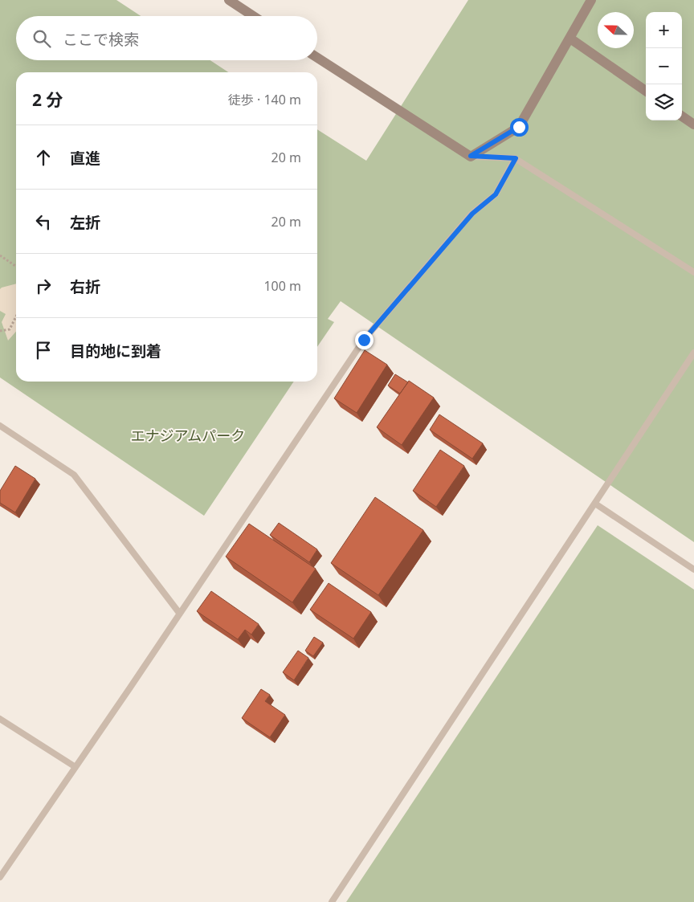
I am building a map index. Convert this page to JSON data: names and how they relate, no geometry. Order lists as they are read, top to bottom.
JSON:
{
  "parks": ["エナジアムパーク"],
  "north": "left",
  "page": {
    "map_buttons": ["+", "−"],
    "search": "ここで検索",
    "heading": ["2 分", "徒歩 · 140 m"],
    "list": [
      ["直進", "20 m"],
      ["左折", "20 m"],
      ["右折", "100 m"],
      "目的地に到着"
    ]
  }
}
